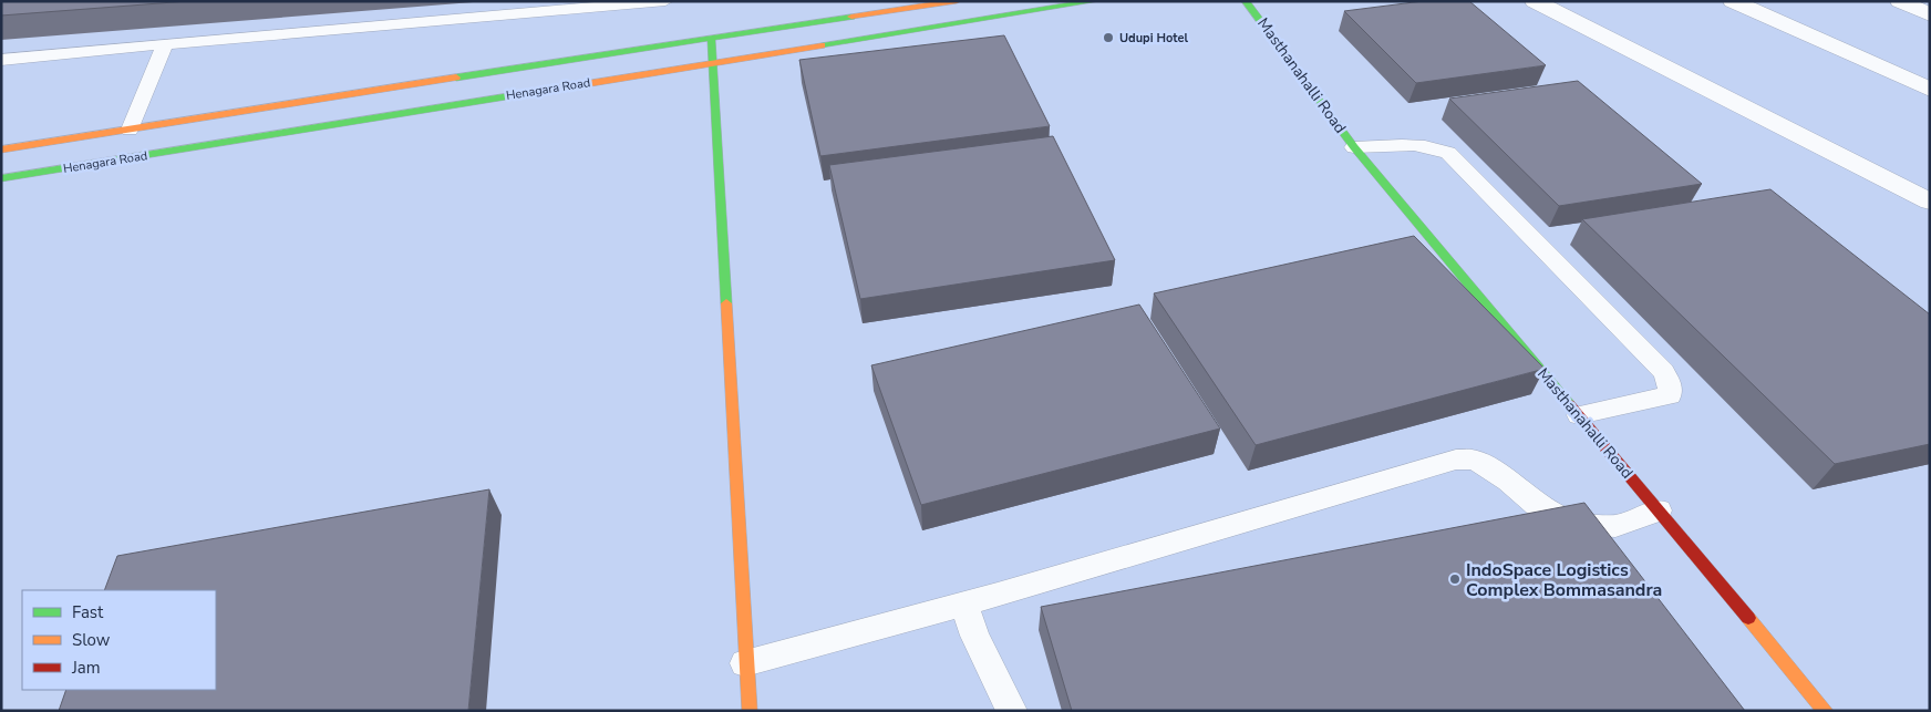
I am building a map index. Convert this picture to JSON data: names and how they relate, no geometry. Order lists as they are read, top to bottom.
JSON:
{
  "streets": {
    "street": ["Masthanahalli Road", "Henagara Road"]
  },
  "places": ["Udupi Hotel", "IndoSpace Logistics Complex Bommasandra"],
  "legend": ["Fast", "Slow", "Jam"]
}
